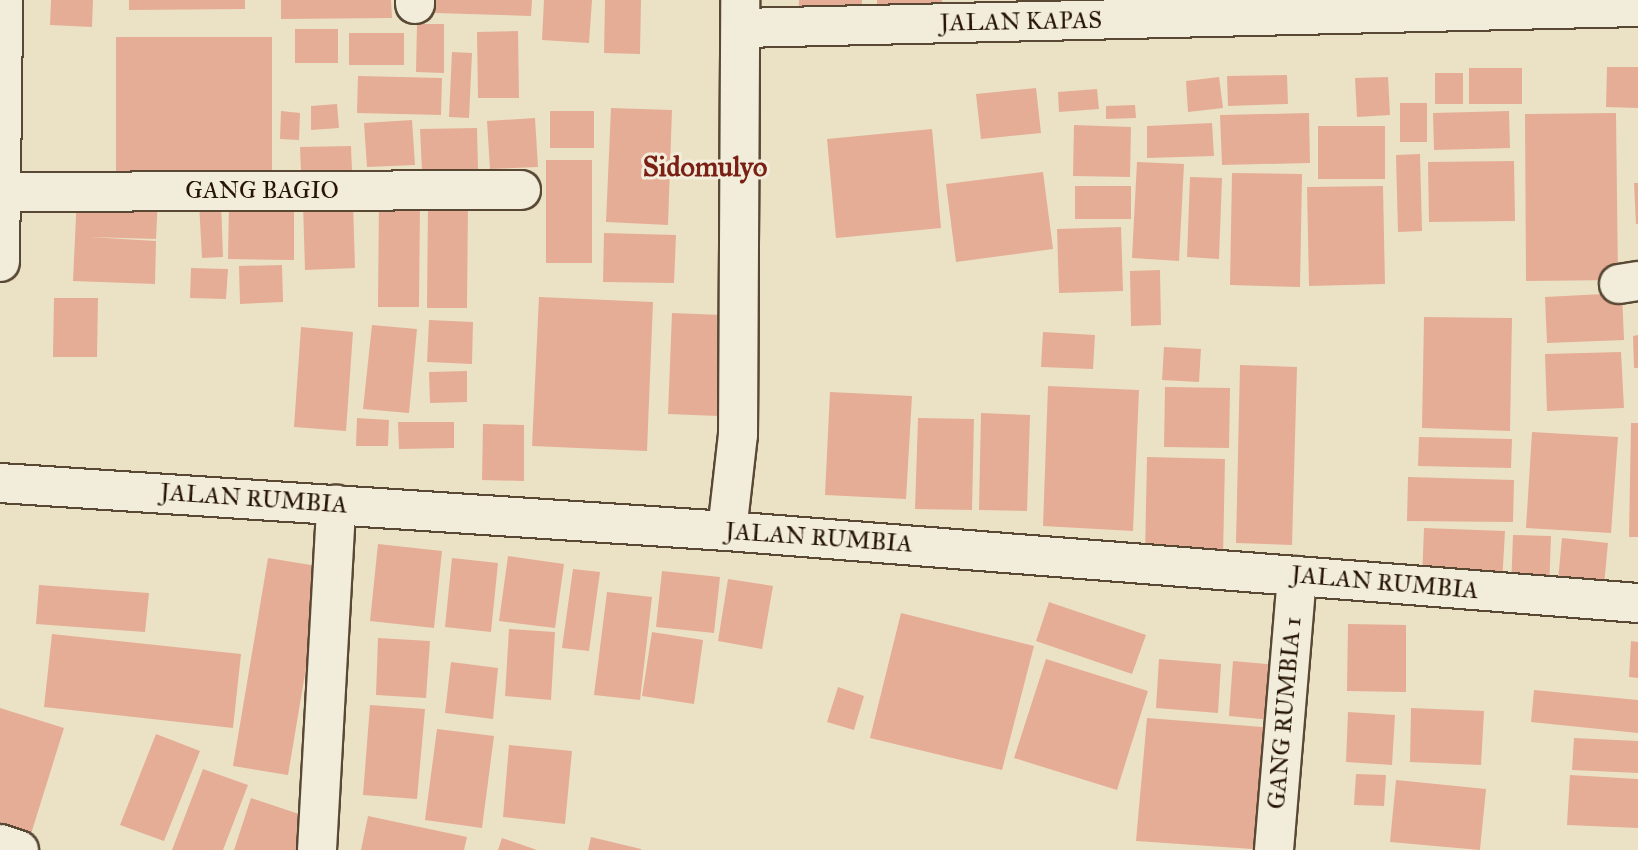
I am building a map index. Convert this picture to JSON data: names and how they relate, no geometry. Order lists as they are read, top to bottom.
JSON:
{
  "streets": {
    "street": [
      "JALAN KAPAS",
      "GANG BAGIO",
      "JALAN RUMBIA",
      "GANG RUMBIA 1"
    ]
  },
  "crossings": [
    ["JALAN RUMBIA", "GANG RUMBIA 1"]
  ],
  "districts": ["Sidomulyo"]
}
